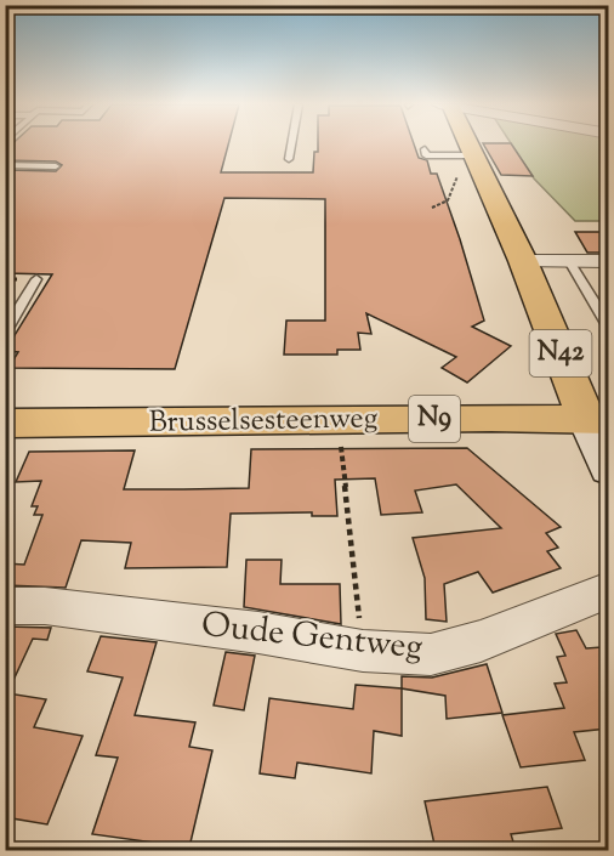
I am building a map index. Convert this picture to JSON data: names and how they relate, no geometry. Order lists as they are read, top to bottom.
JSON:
{
  "streets": {
    "main road": ["N42", "N9", "Brusselsesteenweg"],
    "street": ["Oude Gentweg"]
  },
  "crossings": [
    ["N42", "Brusselsesteenweg"]
  ]
}
